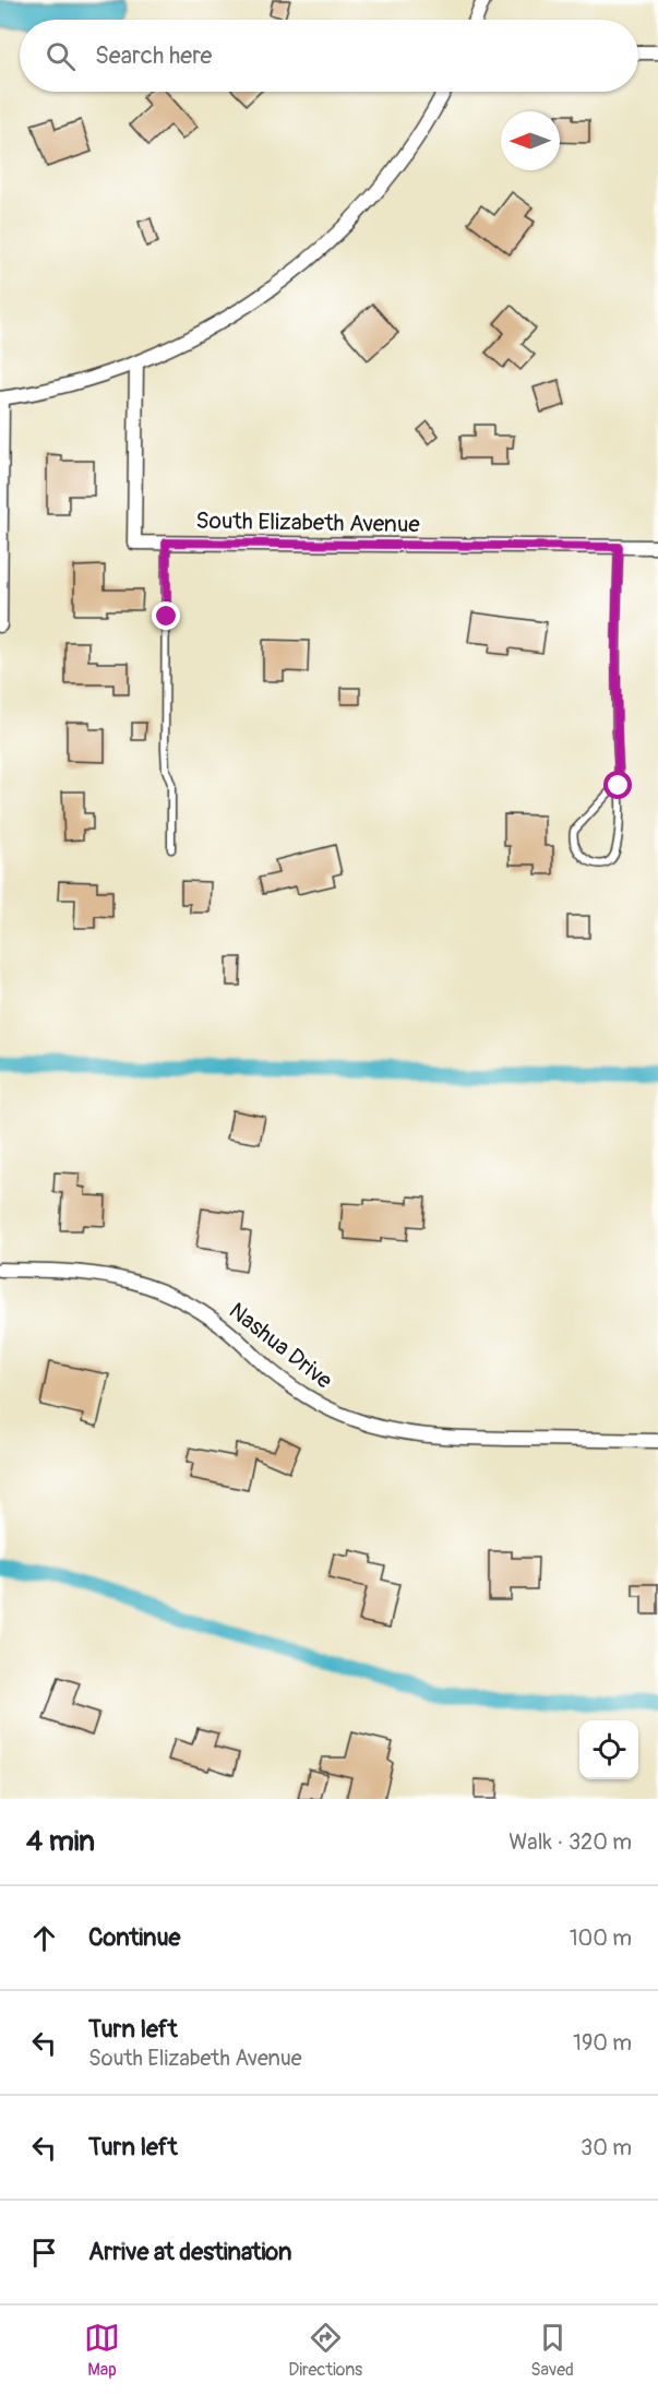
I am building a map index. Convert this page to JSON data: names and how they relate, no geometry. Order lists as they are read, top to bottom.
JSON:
{
  "streets": {
    "street": ["South Elizabeth Avenue", "Nashua Drive"]
  },
  "north": "left",
  "page": {
    "search": "Search here",
    "heading": ["4 min", "Walk · 320 m"],
    "list": [
      ["Continue", "100 m"],
      ["Turn left", "South Elizabeth Avenue", "190 m"],
      ["Turn left", "30 m"],
      "Arrive at destination"
    ],
    "nav": ["Map", "Directions", "Saved"]
  }
}
